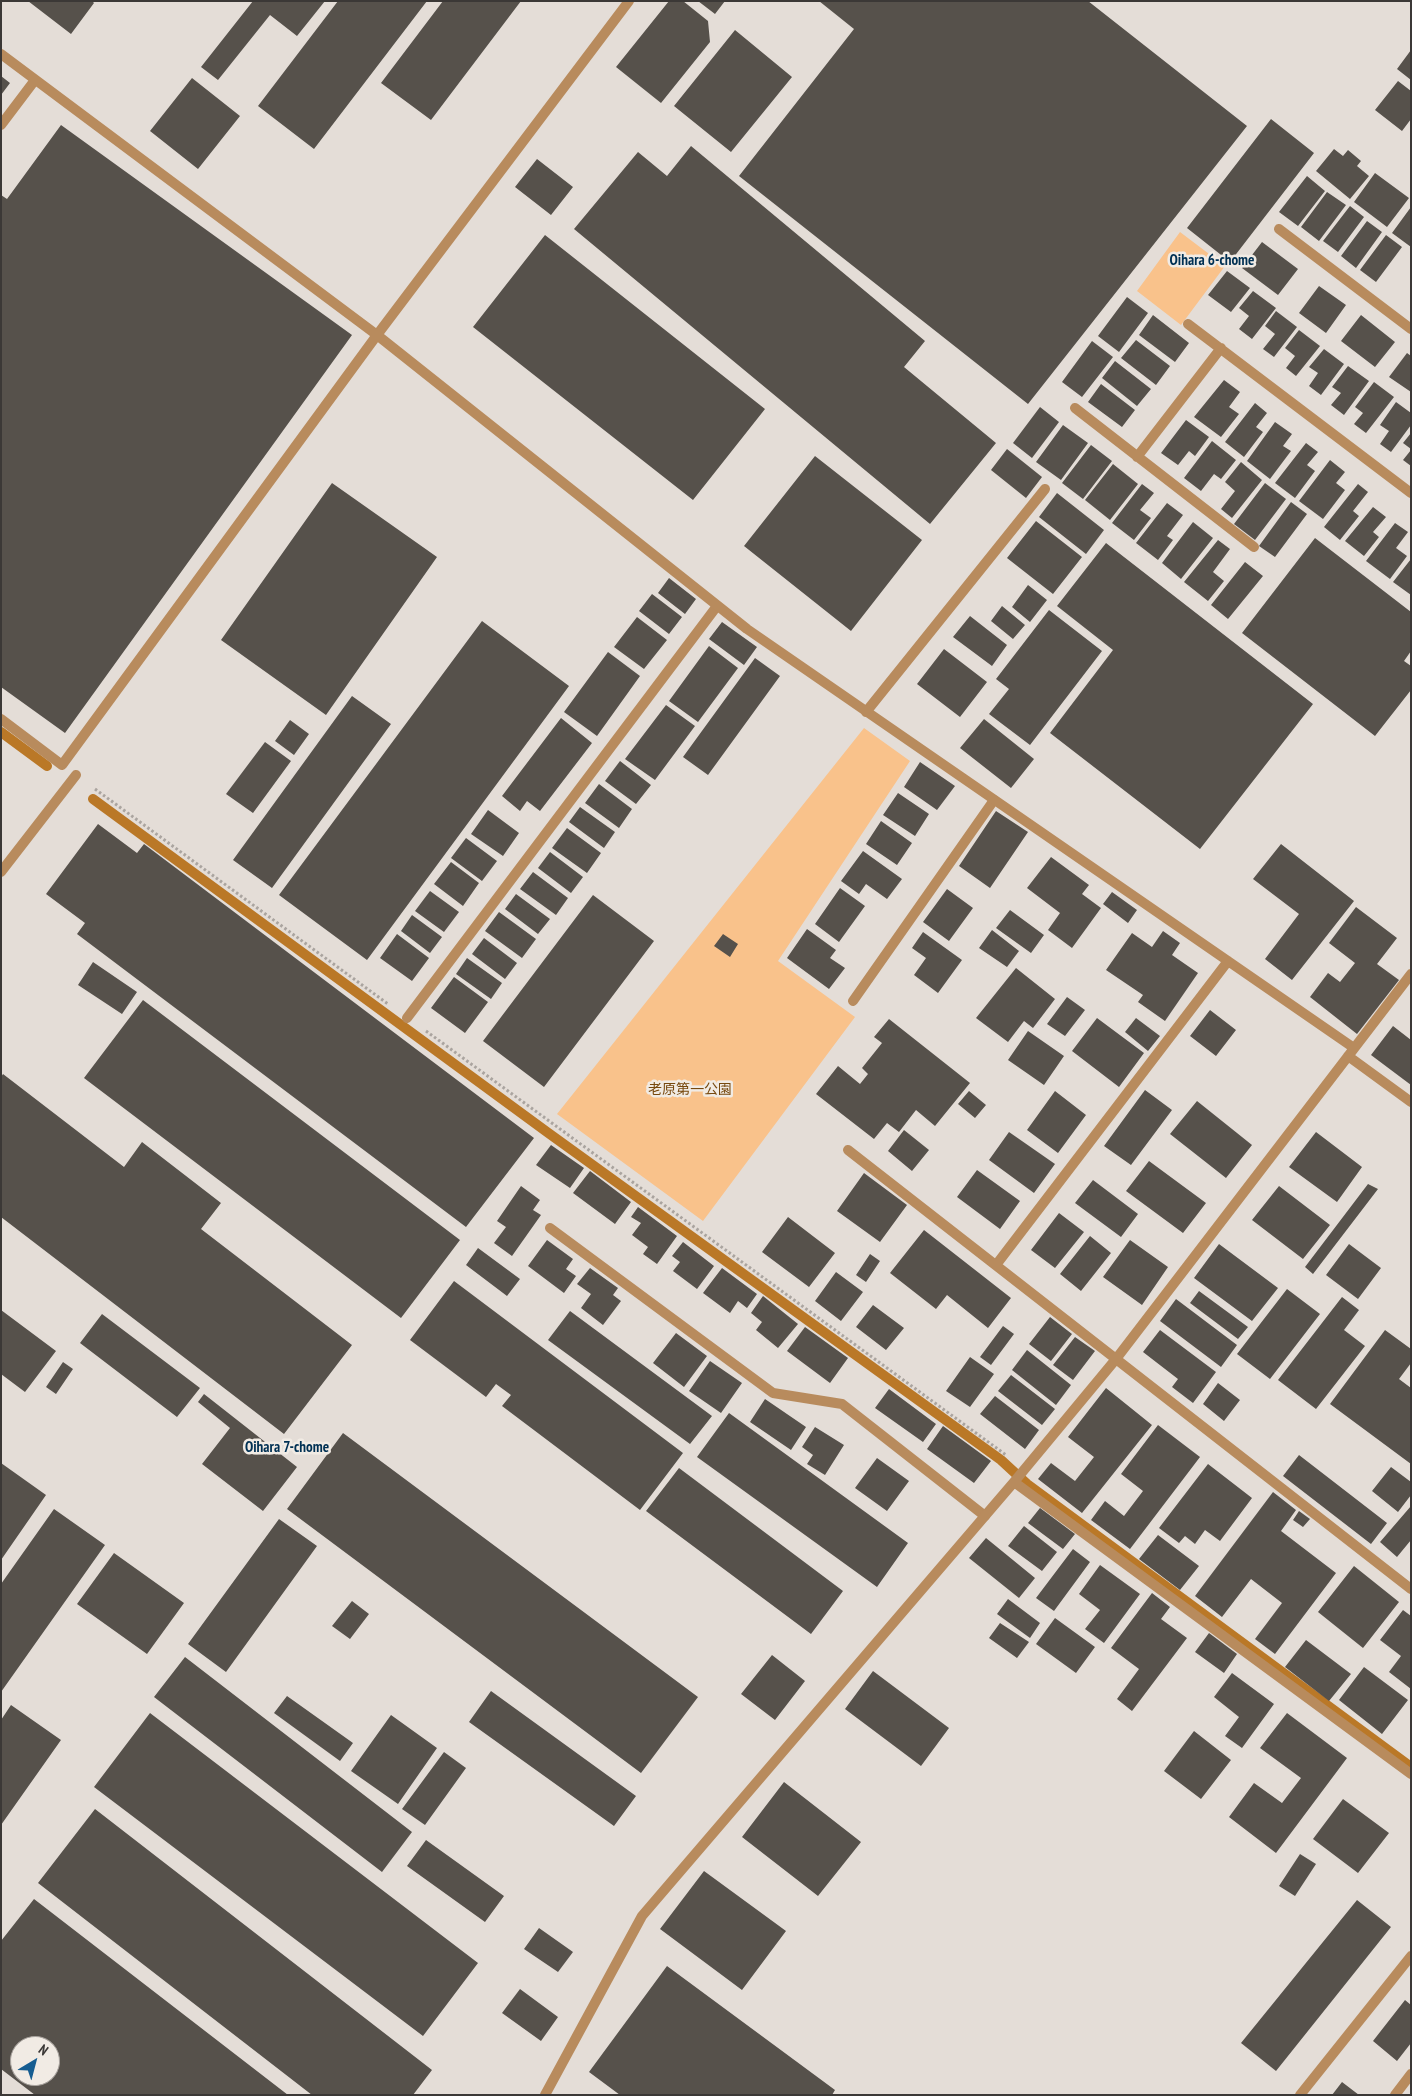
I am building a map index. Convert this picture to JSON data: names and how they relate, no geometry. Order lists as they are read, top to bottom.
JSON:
{
  "districts": ["Oihara 6-chome", "Oihara 7-chome"],
  "parks": ["老原第一公園"],
  "north": "top right"
}
